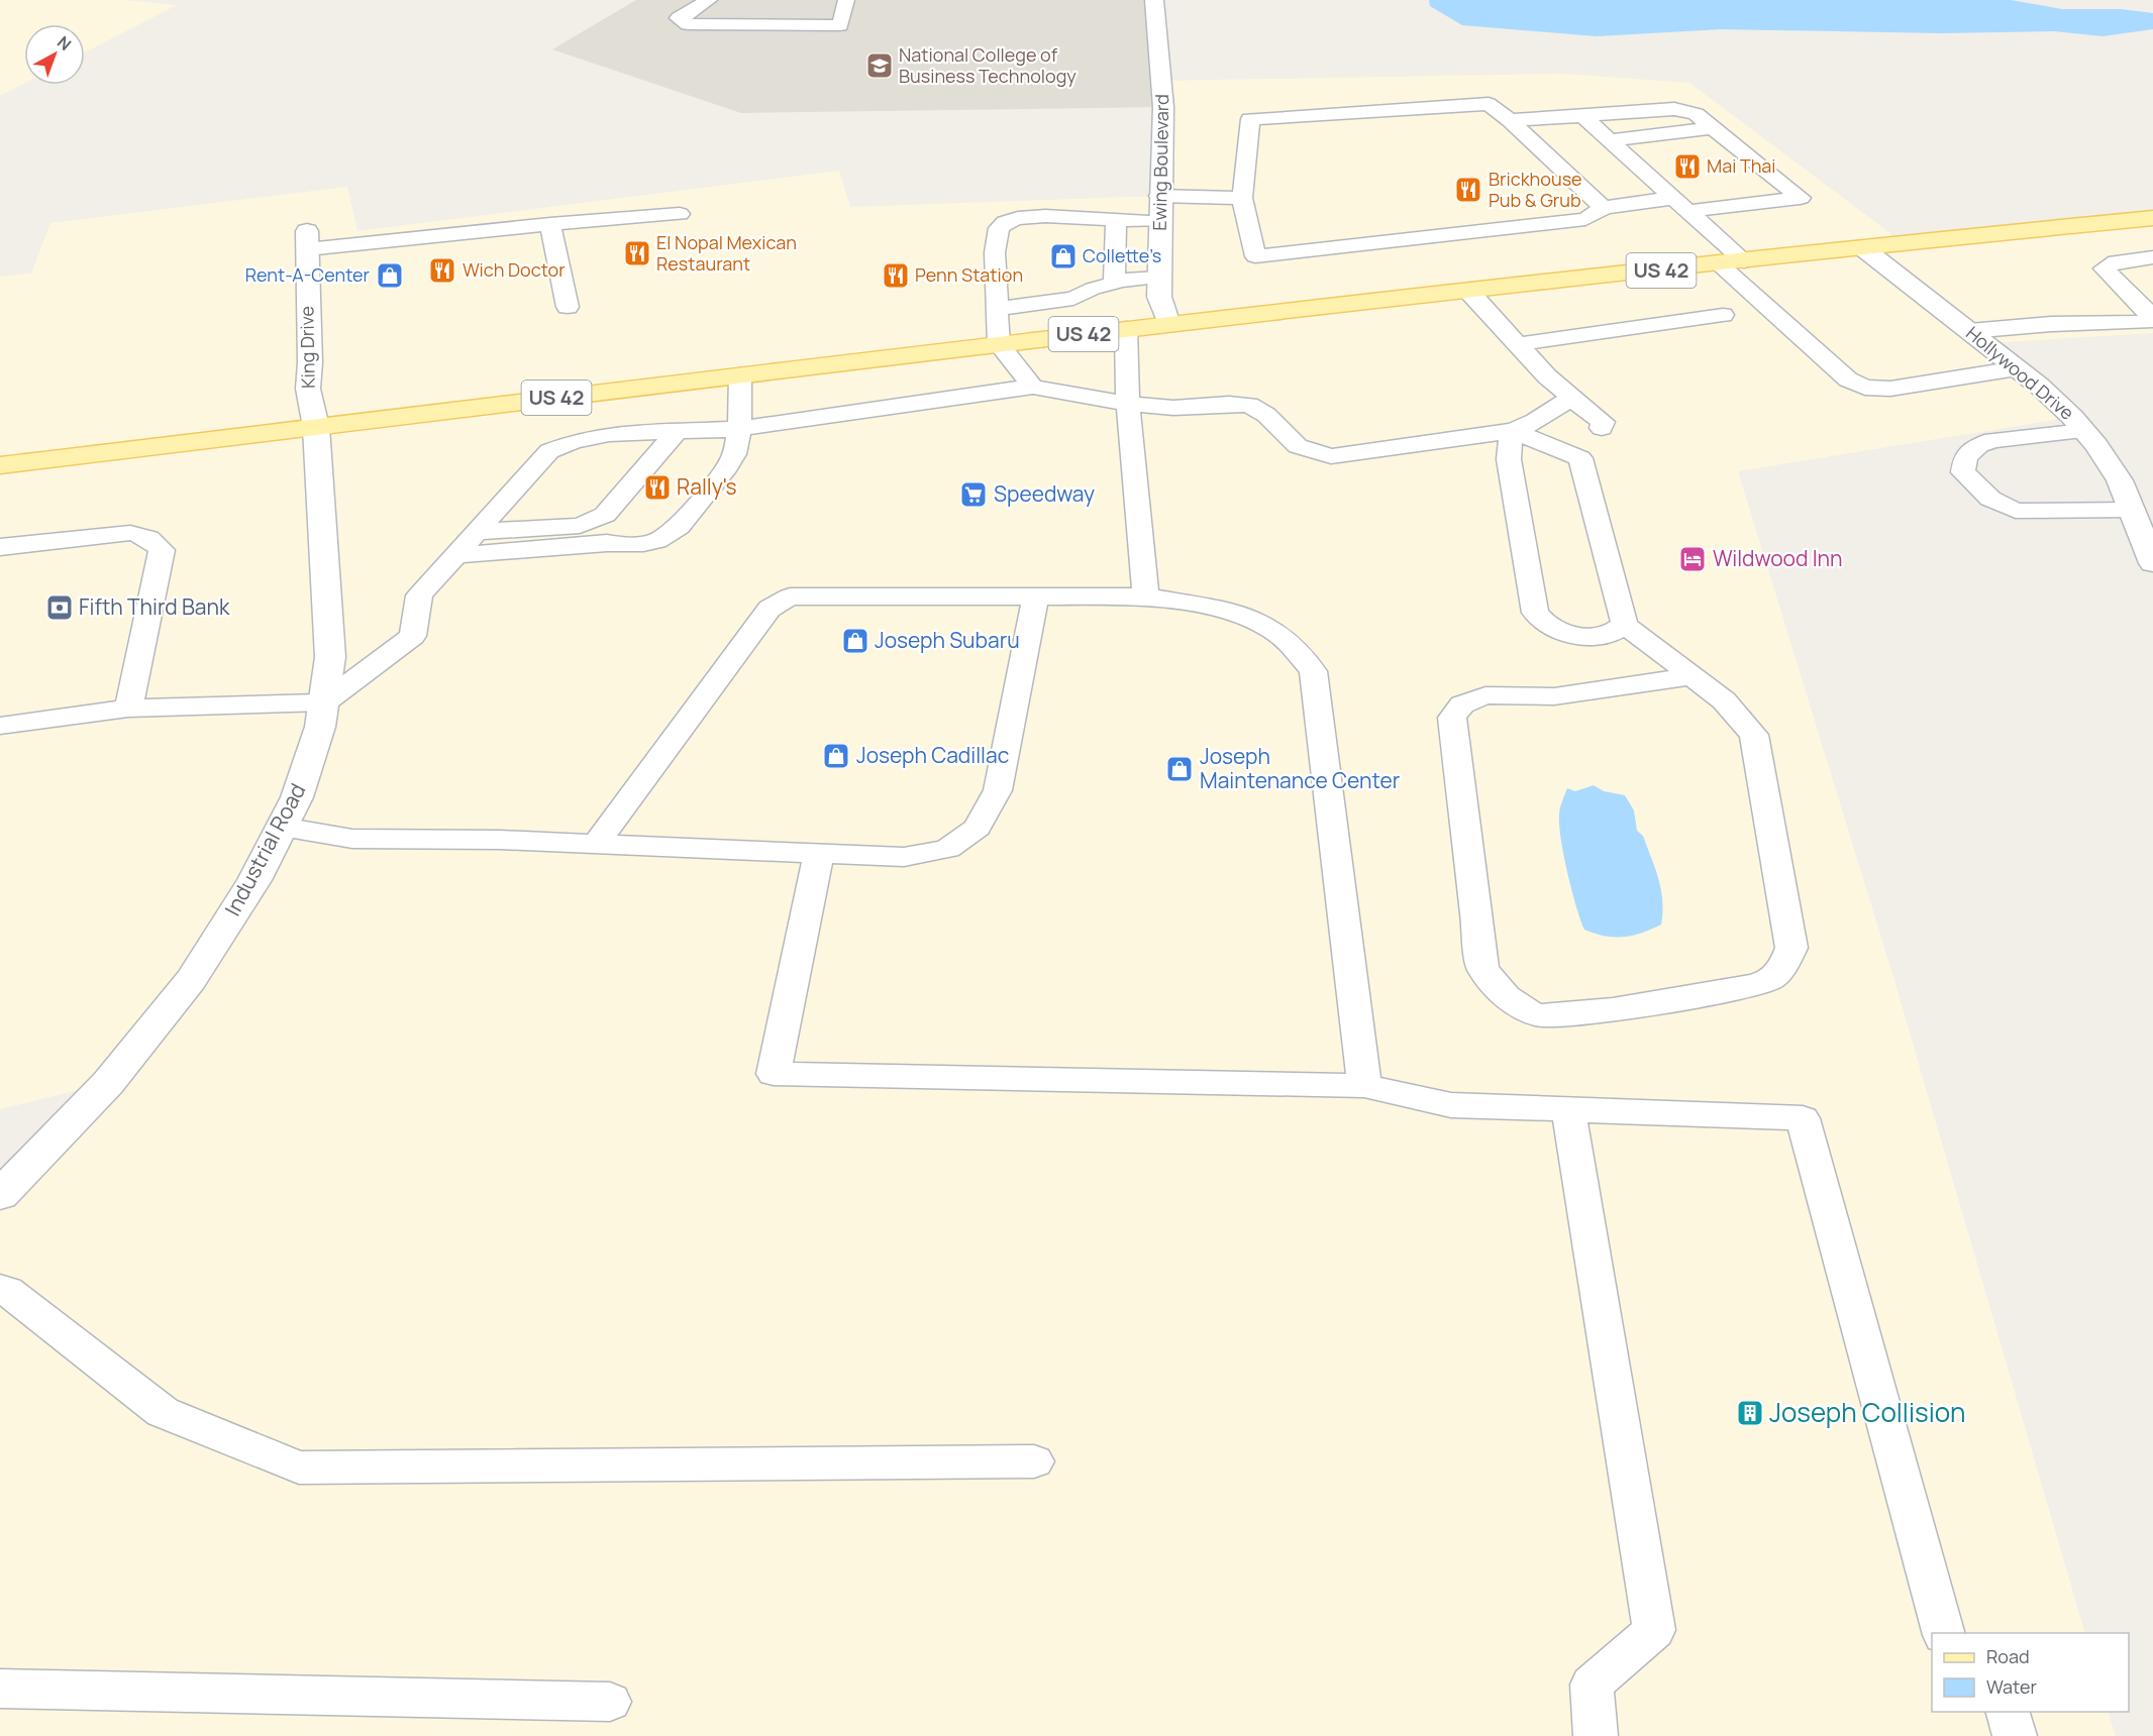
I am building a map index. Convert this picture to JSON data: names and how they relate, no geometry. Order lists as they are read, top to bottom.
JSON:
{
  "streets": {
    "main road": ["US 42"],
    "street": [
      "Ewing Boulevard",
      "King Drive",
      "Hollywood Drive",
      "Industrial Road"
    ]
  },
  "crossings": [
    ["Ewing Boulevard", "US 42"],
    ["US 42", "King Drive"],
    ["US 42", "Hollywood Drive"],
    ["US 42", "Industrial Road"],
    ["King Drive", "Industrial Road"]
  ],
  "places": {
    "school or university": ["National College of Business Technology"],
    "restaurant": [
      "Mai Thai",
      "Brickhouse Pub & Grub",
      "El Nopal Mexican Restaurant",
      "Wich Doctor",
      "Penn Station",
      "Rally's"
    ],
    "shop": [
      "Collette’s",
      "Rent-A-Center",
      "Joseph Subaru",
      "Joseph Cadillac",
      "Joseph Maintenance Center"
    ],
    "supermarket": ["Speedway"],
    "hotel": ["Wildwood Inn"],
    "bank": ["Fifth Third Bank"],
    "building": ["Joseph Collision"]
  },
  "legend": ["Road", "Water"],
  "north": "top right"
}
